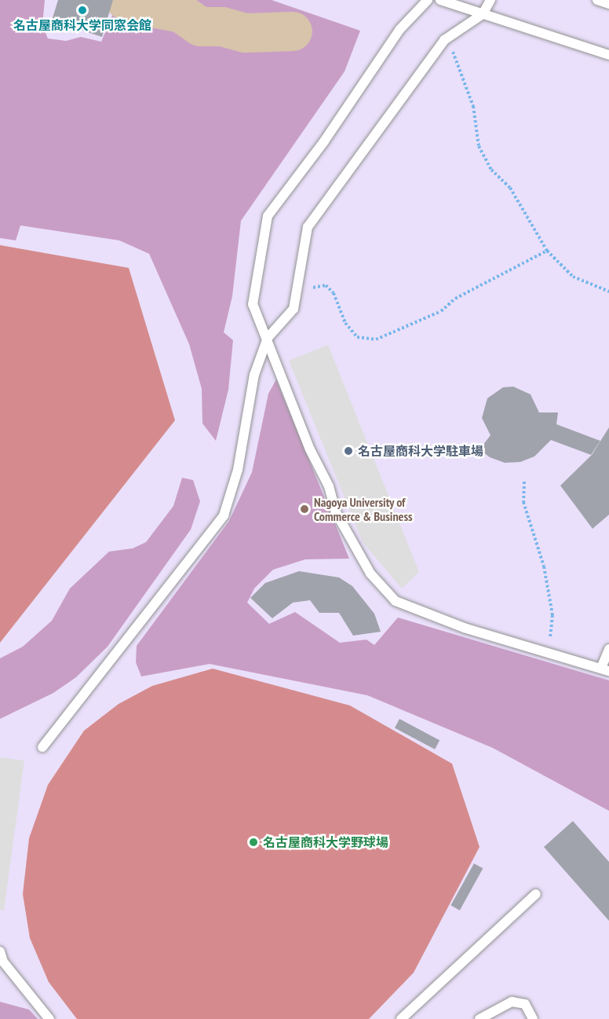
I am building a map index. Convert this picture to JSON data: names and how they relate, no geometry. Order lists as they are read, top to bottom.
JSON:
{
  "places": [
    "名古屋商科大学同窓会館",
    "名古屋商科大学駐車場",
    "Nagoya University of Commerce & Business",
    "名古屋商科大学野球場"
  ]
}
